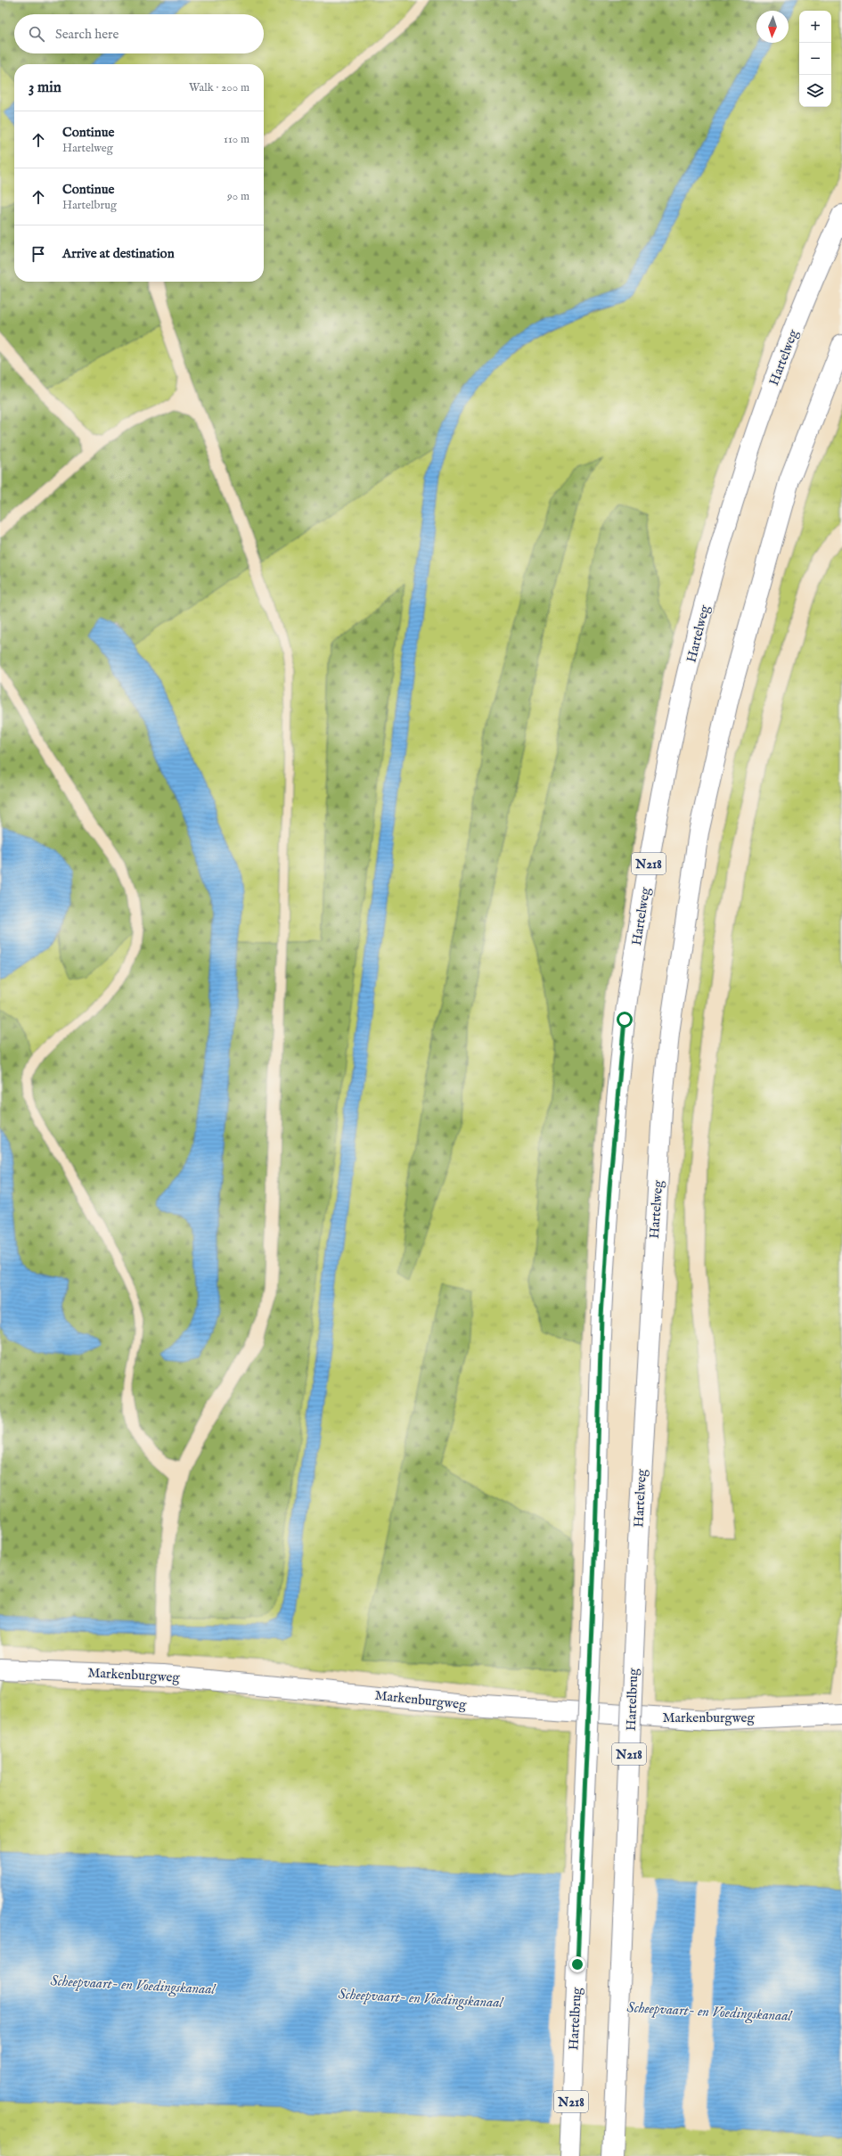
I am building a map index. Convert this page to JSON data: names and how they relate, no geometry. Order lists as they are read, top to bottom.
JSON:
{
  "streets": {
    "main road": [
      "Hartelweg",
      "N218",
      "Markenburgweg",
      "Hartelbrug"
    ]
  },
  "crossings": [
    ["Hartelweg", "Hartelbrug"]
  ],
  "water": ["Scheepvaart- en Voedingskanaal"],
  "north": "bottom",
  "page": {
    "map_buttons": ["+", "−"],
    "search": "Search here",
    "heading": ["3 min", "Walk · 200 m"],
    "list": [
      ["Continue", "Hartelweg", "110 m"],
      ["Continue", "Hartelbrug", "90 m"],
      "Arrive at destination"
    ]
  }
}
